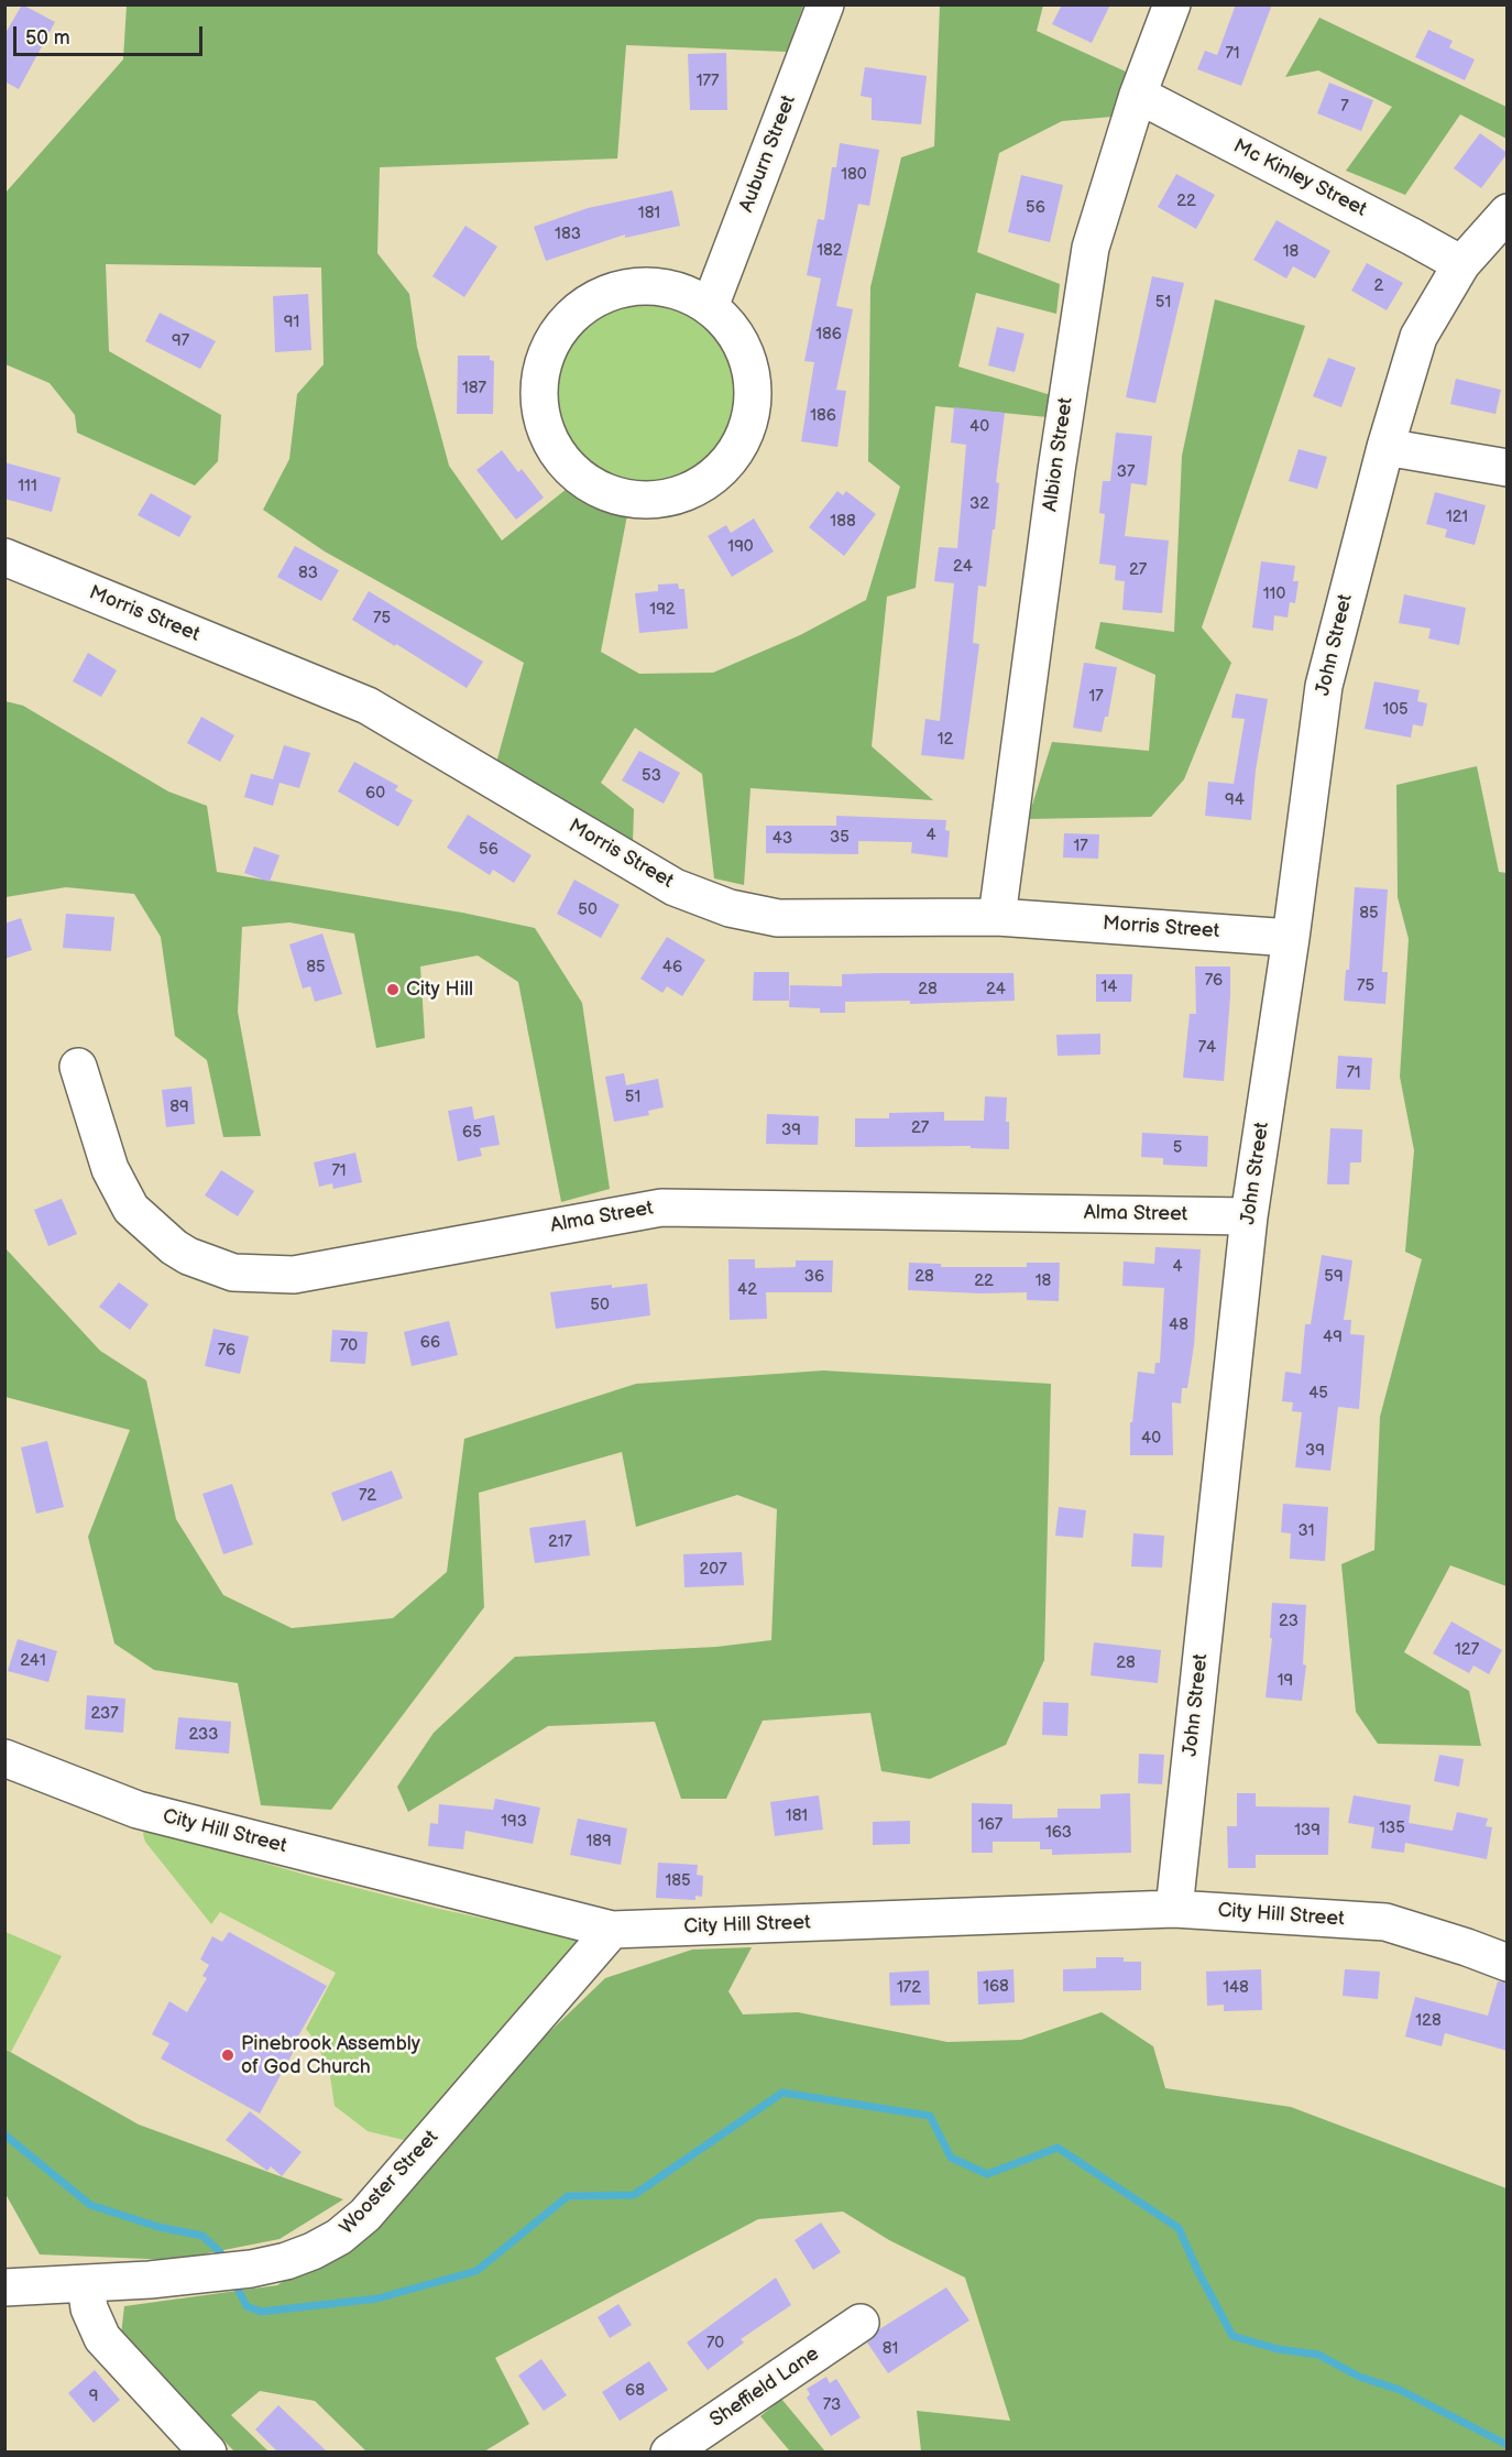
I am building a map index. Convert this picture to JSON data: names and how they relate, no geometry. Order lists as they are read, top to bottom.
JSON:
{
  "streets": {
    "street": [
      "Auburn Street",
      "Mc Kinley Street",
      "Albion Street",
      "Morris Street",
      "John Street",
      "Alma Street",
      "City Hill Street",
      "Wooster Street",
      "Sheffield Lane"
    ]
  },
  "crossings": [
    ["Mc Kinley Street", "Albion Street"],
    ["Mc Kinley Street", "John Street"],
    ["Albion Street", "Morris Street"],
    ["Morris Street", "John Street"],
    ["John Street", "Alma Street"],
    ["John Street", "City Hill Street"],
    ["City Hill Street", "Wooster Street"]
  ],
  "places": ["City Hill", "Pinebrook Assembly of God Church"],
  "house_numbers": [
    "71",
    "177",
    "7",
    "180",
    "22",
    "56",
    "181",
    "183",
    "182",
    "18",
    "2",
    "51",
    "91",
    "186",
    "97",
    "187",
    "186",
    "40",
    "37",
    "111",
    "32",
    "121",
    "188",
    "190",
    "24",
    "27",
    "83",
    "110",
    "192",
    "75",
    "17",
    "105",
    "12",
    "53",
    "60",
    "94",
    "4",
    "35",
    "43",
    "17",
    "56",
    "50",
    "85",
    "85",
    "46",
    "76",
    "75",
    "14",
    "28",
    "24",
    "74",
    "71",
    "51",
    "89",
    "27",
    "39",
    "65",
    "5",
    "71",
    "4",
    "36",
    "28",
    "59",
    "22",
    "18",
    "42",
    "50",
    "48",
    "49",
    "66",
    "70",
    "76",
    "45",
    "40",
    "39",
    "72",
    "31",
    "217",
    "207",
    "23",
    "127",
    "241",
    "28",
    "19",
    "237",
    "233",
    "181",
    "193",
    "167",
    "135",
    "139",
    "163",
    "189",
    "185",
    "168",
    "172",
    "148",
    "128",
    "70",
    "81",
    "68",
    "9",
    "73"
  ],
  "scale_bar": "50 m"
}
